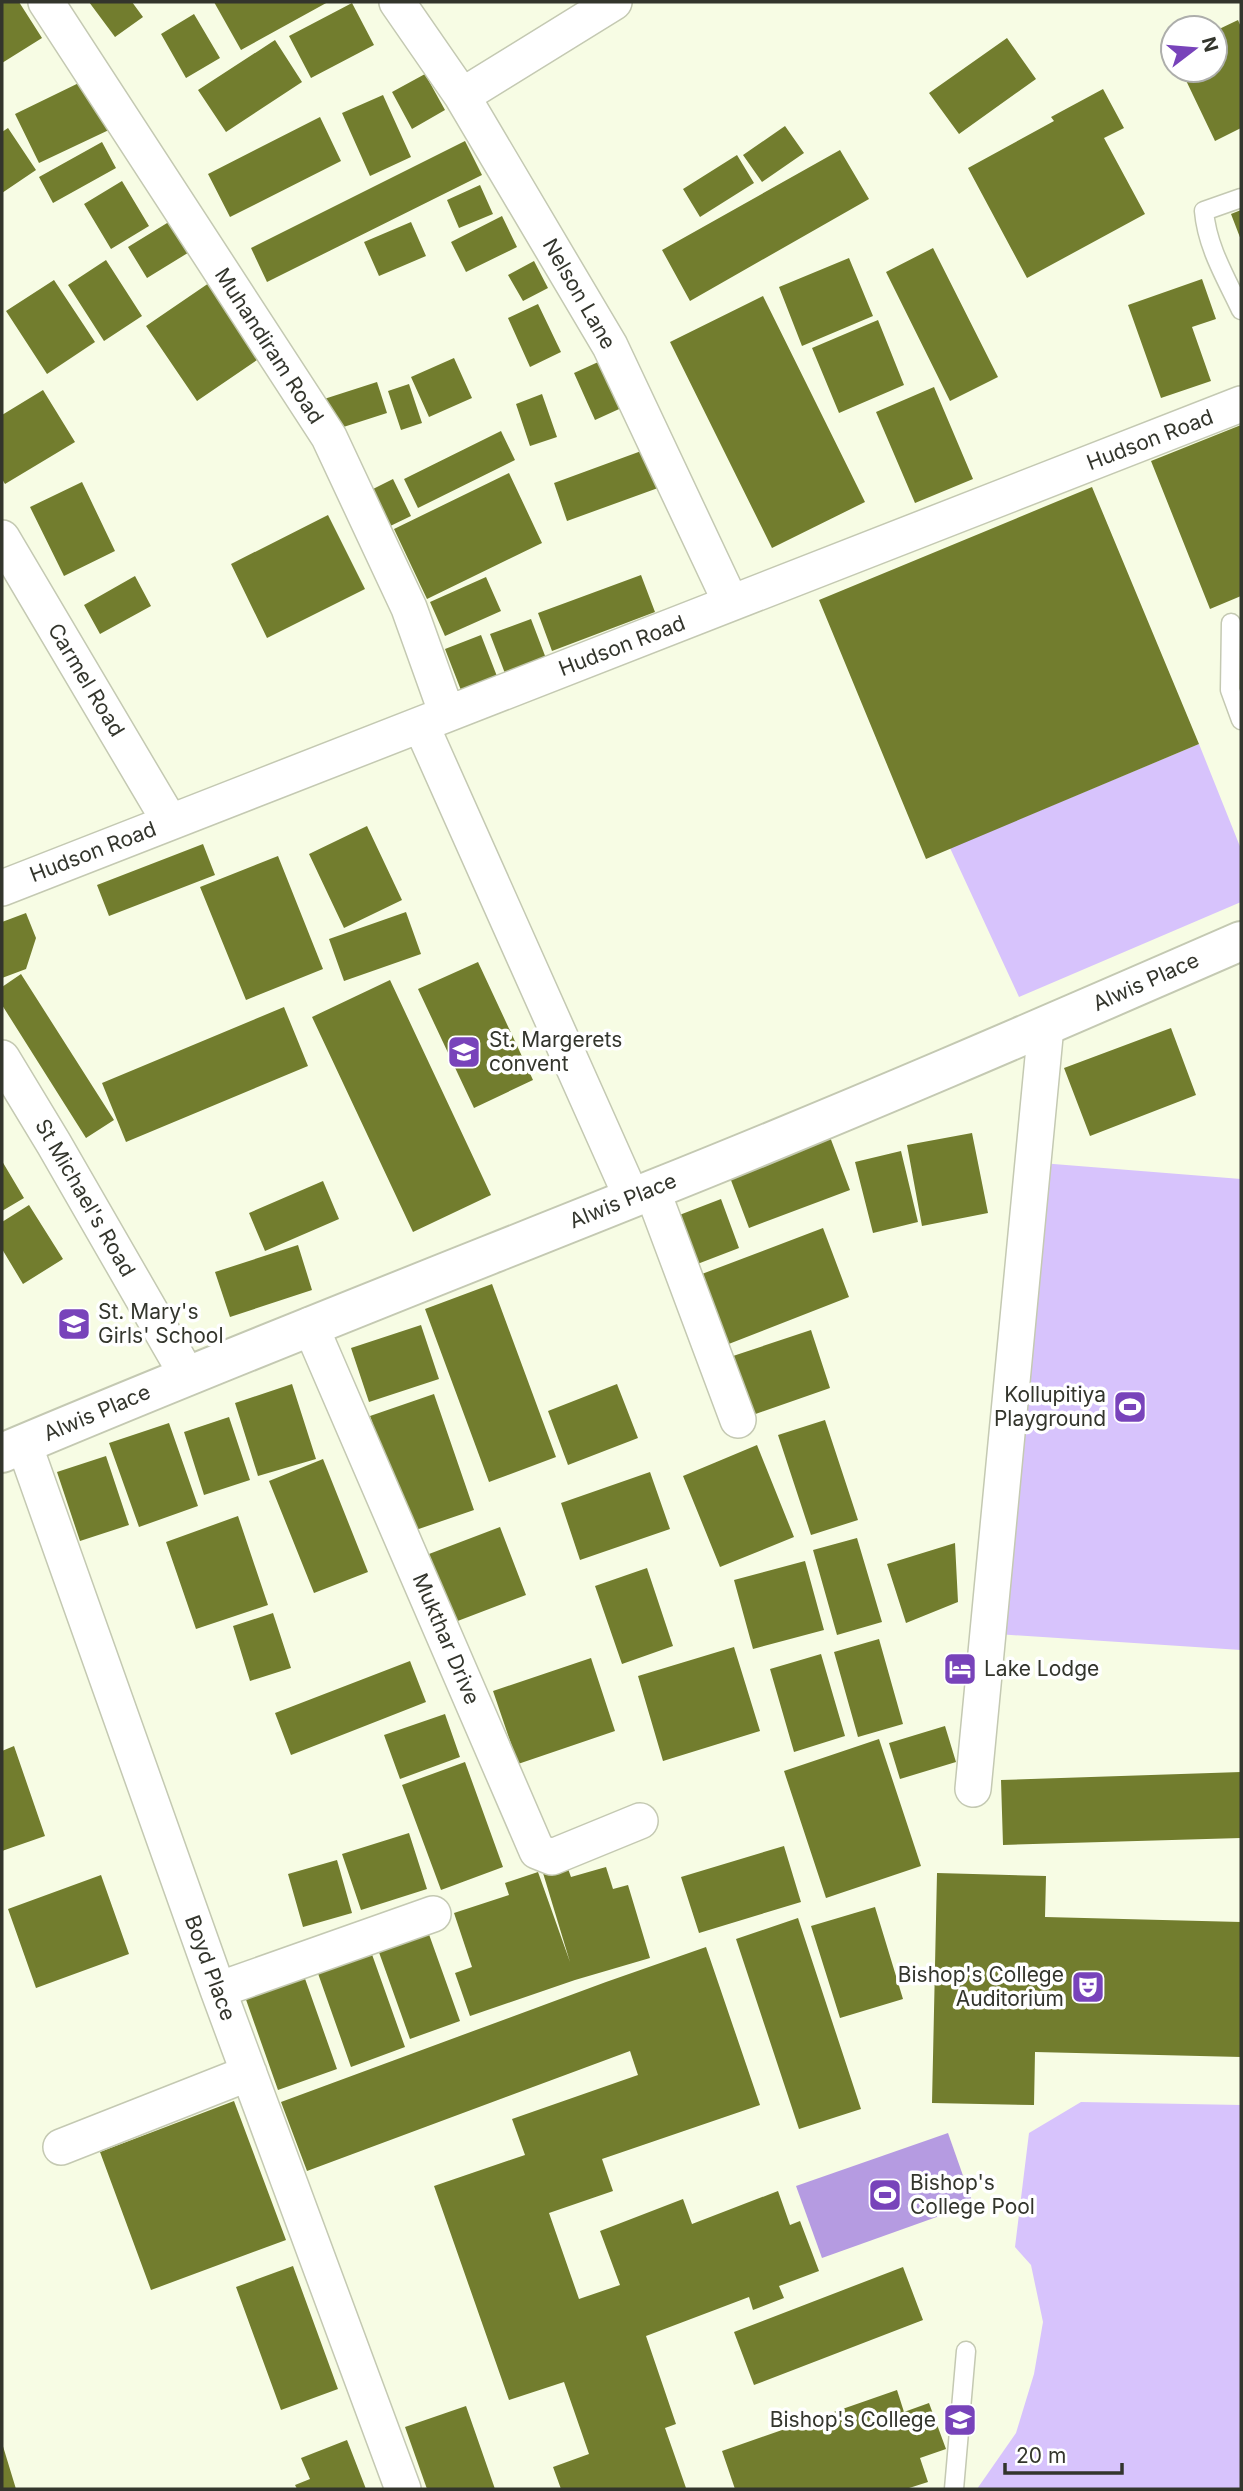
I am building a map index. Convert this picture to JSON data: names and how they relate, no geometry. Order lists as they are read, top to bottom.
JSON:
{
  "streets": {
    "street": [
      "Nelson Lane",
      "Muhandiram Road",
      "Hudson Road",
      "Carmel Road",
      "Alwis Place",
      "St Michael's Road",
      "Mukthar Drive",
      "Boyd Place"
    ]
  },
  "crossings": [
    ["Nelson Lane", "Hudson Road"],
    ["Muhandiram Road", "Hudson Road"],
    ["Muhandiram Road", "Alwis Place"],
    ["Hudson Road", "Carmel Road"],
    ["Alwis Place", "St Michael's Road"],
    ["Alwis Place", "Mukthar Drive"],
    ["Alwis Place", "Boyd Place"]
  ],
  "places": {
    "school or university": ["St. Margerets convent", "St. Mary's Girls' School", "Bishop's College"],
    "sports": ["Kollupitiya Playground", "Bishop's College Pool"],
    "hotel": ["Lake Lodge"],
    "theatre": ["Bishop's College Auditorium"]
  },
  "scale_bar": "20 m",
  "north": "right"
}
